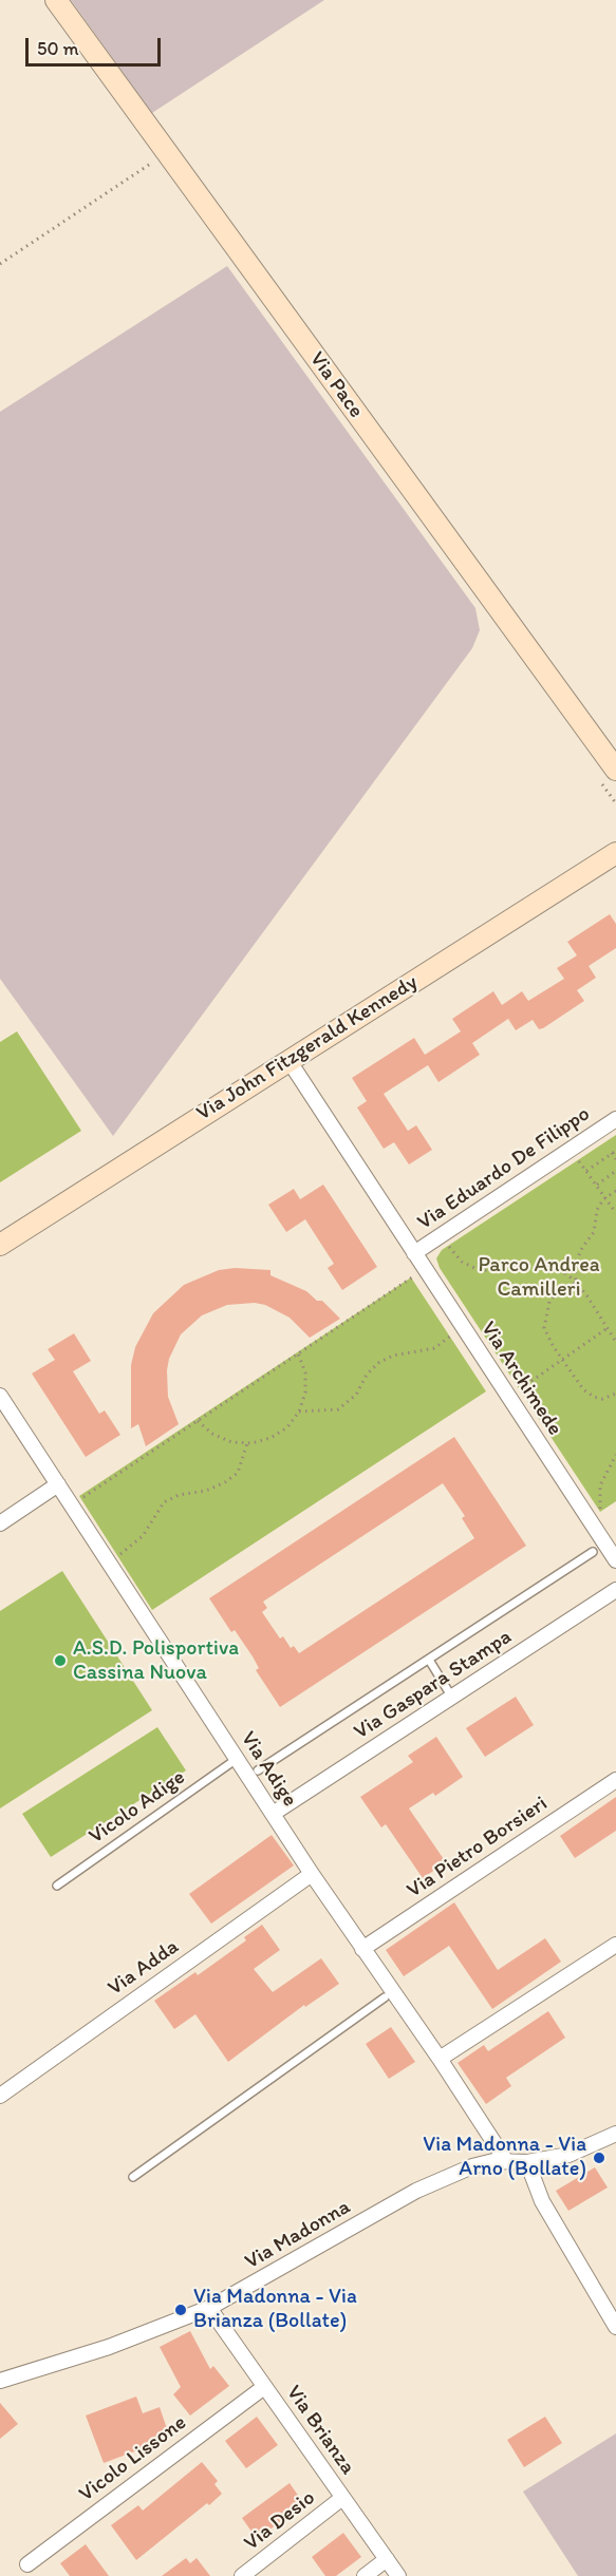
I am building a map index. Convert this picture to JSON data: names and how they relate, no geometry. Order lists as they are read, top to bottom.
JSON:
{
  "streets": {
    "street": [
      "Via Pace",
      "Via John Fitzgerald Kennedy",
      "Via Eduardo De Filippo",
      "Via Archimede",
      "Via Gaspara Stampa",
      "Via Adige",
      "Via Pietro Borsieri",
      "Via Adda",
      "Via Madonna",
      "Via Brianza",
      "Vicolo Lissone",
      "Via Desio"
    ],
    "lane": ["Vicolo Adige"]
  },
  "crossings": [
    ["Via John Fitzgerald Kennedy", "Via Archimede"],
    ["Via Eduardo De Filippo", "Via Archimede"],
    ["Via Gaspara Stampa", "Via Adige"],
    ["Via Adige", "Vicolo Adige"],
    ["Via Adige", "Via Pietro Borsieri"],
    ["Via Adige", "Via Adda"],
    ["Via Adige", "Via Madonna"],
    ["Via Madonna", "Via Brianza"],
    ["Via Brianza", "Vicolo Lissone"],
    ["Via Brianza", "Via Desio"]
  ],
  "parks": ["Parco Andrea Camilleri"],
  "places": ["A.S.D. Polisportiva Cassina Nuova", "Via Madonna - Via Arno (Bollate)", "Via Madonna - Via Brianza (Bollate)"],
  "scale_bar": "50 m"
}
